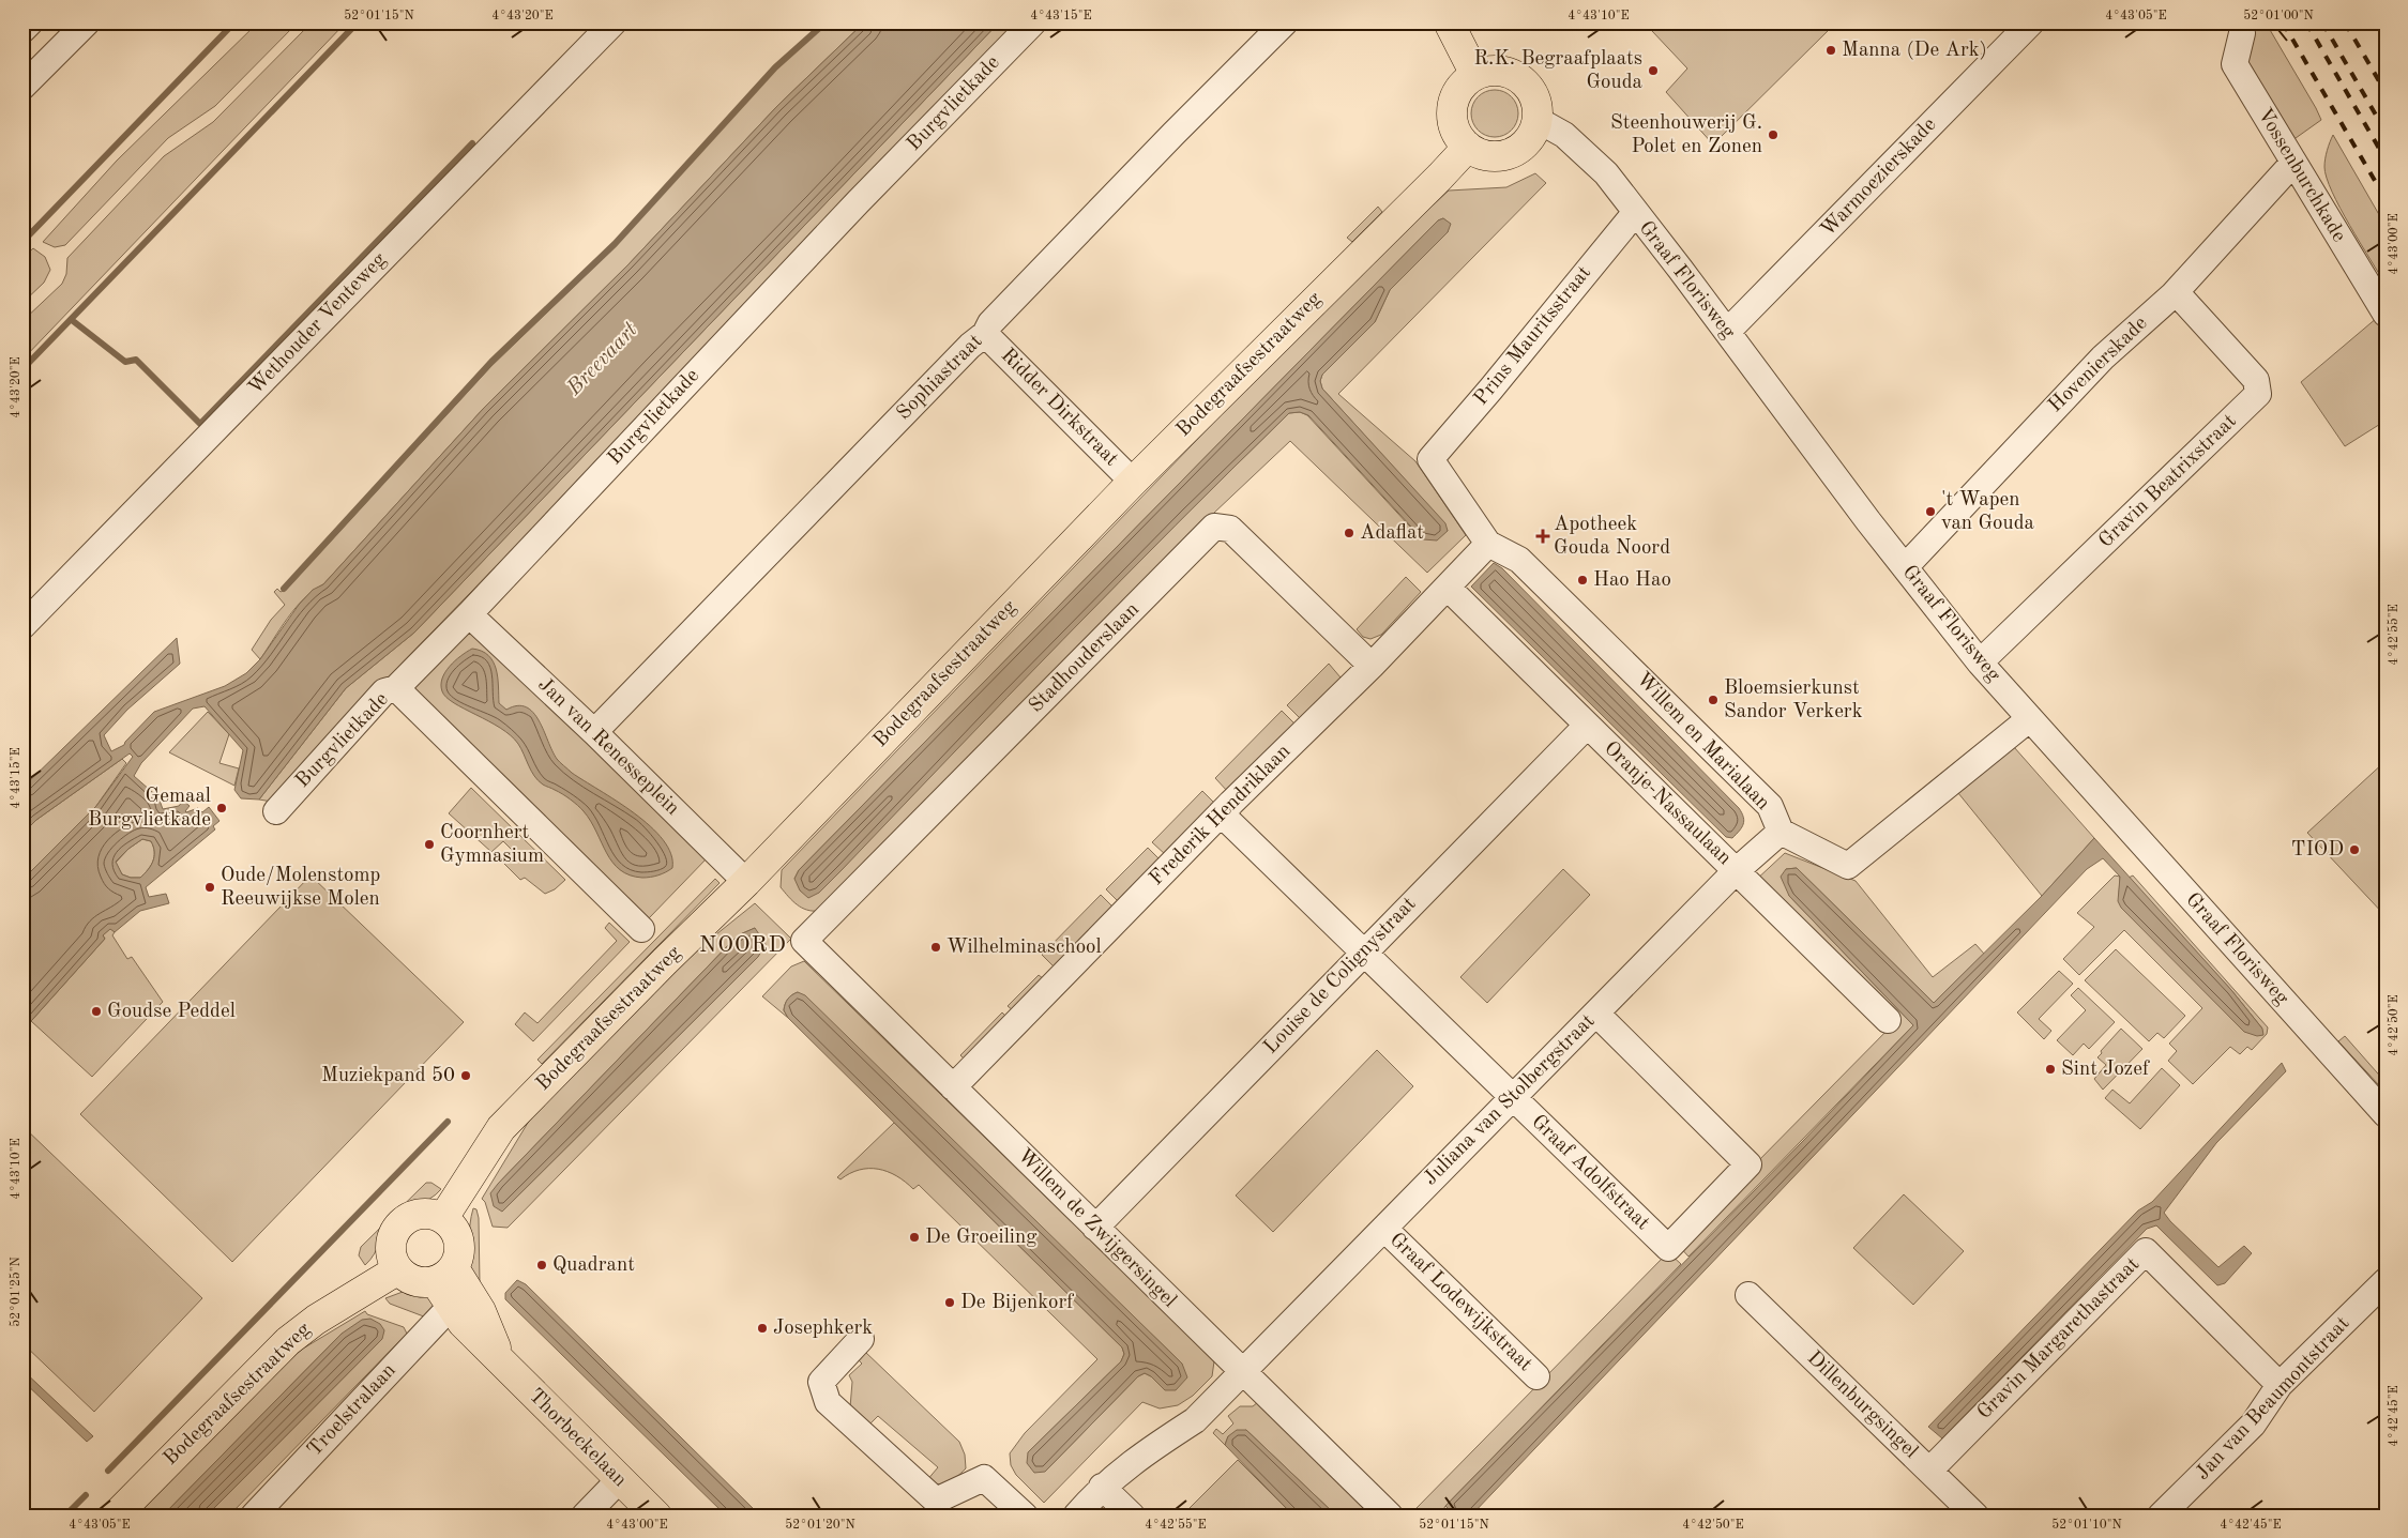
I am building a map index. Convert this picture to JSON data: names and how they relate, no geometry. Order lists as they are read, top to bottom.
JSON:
{
  "streets": {
    "main road": ["Bodegraafsestraatweg", "Thorbeckelaan"],
    "street": [
      "Burgvlietkade",
      "Vossenburchkade",
      "Warmoezierskade",
      "Graaf Florisweg",
      "Wethouder Venteweg",
      "Prins Mauritsstraat",
      "Hovenierskade",
      "Sophiastraat",
      "Ridder Dirkstraat",
      "Gravin Beatrixstraat",
      "Stadhouderslaan",
      "Willem en Marialaan",
      "Jan van Renesseplein",
      "Oranje-Nassaulaan",
      "Frederik Hendriklaan",
      "Louise de Colignystraat",
      "Juliana van Stolbergstraat",
      "Graaf Adolfstraat",
      "Willem de Zwijgersingel",
      "Graaf Lodewijkstraat",
      "Gravin Margarethastraat",
      "Jan van Beaumontstraat",
      "Dillenburgsingel",
      "Troelstralaan"
    ]
  },
  "crossings": [
    ["Burgvlietkade", "Jan van Renesseplein"],
    ["Vossenburchkade", "Hovenierskade"],
    ["Warmoezierskade", "Graaf Florisweg"],
    ["Graaf Florisweg", "Prins Mauritsstraat"],
    ["Graaf Florisweg", "Bodegraafsestraatweg"],
    ["Graaf Florisweg", "Hovenierskade"],
    ["Graaf Florisweg", "Gravin Beatrixstraat"],
    ["Graaf Florisweg", "Willem en Marialaan"],
    ["Prins Mauritsstraat", "Willem en Marialaan"],
    ["Bodegraafsestraatweg", "Ridder Dirkstraat"],
    ["Bodegraafsestraatweg", "Jan van Renesseplein"],
    ["Bodegraafsestraatweg", "Thorbeckelaan"],
    ["Hovenierskade", "Gravin Beatrixstraat"],
    ["Sophiastraat", "Ridder Dirkstraat"],
    ["Sophiastraat", "Jan van Renesseplein"],
    ["Stadhouderslaan", "Frederik Hendriklaan"],
    ["Stadhouderslaan", "Willem de Zwijgersingel"],
    ["Willem en Marialaan", "Frederik Hendriklaan"],
    ["Willem en Marialaan", "Juliana van Stolbergstraat"],
    ["Oranje-Nassaulaan", "Frederik Hendriklaan"],
    ["Oranje-Nassaulaan", "Louise de Colignystraat"],
    ["Oranje-Nassaulaan", "Juliana van Stolbergstraat"],
    ["Frederik Hendriklaan", "Graaf Adolfstraat"],
    ["Frederik Hendriklaan", "Willem de Zwijgersingel"],
    ["Louise de Colignystraat", "Graaf Adolfstraat"],
    ["Louise de Colignystraat", "Willem de Zwijgersingel"],
    ["Juliana van Stolbergstraat", "Graaf Adolfstraat"],
    ["Juliana van Stolbergstraat", "Willem de Zwijgersingel"],
    ["Juliana van Stolbergstraat", "Graaf Lodewijkstraat"],
    ["Gravin Margarethastraat", "Jan van Beaumontstraat"],
    ["Gravin Margarethastraat", "Dillenburgsingel"],
    ["Troelstralaan", "Thorbeckelaan"]
  ],
  "districts": ["NOORD"],
  "water": ["Breevaart"],
  "places": {
    "other": [
      "Manna (De Ark)",
      "R.K. Begraafplaats Gouda",
      "Steenhouwerij G. Polet en Zonen",
      "'t Wapen van Gouda",
      "Adaflat",
      "Hao Hao",
      "Bloemsierkunst Sandor Verkerk",
      "Gemaal Burgvlietkade",
      "Coornhert Gymnasium",
      "TIOD",
      "Oude/Molenstomp Reeuwijkse Molen",
      "Wilhelminaschool",
      "Goudse Peddel",
      "Sint Jozef",
      "Muziekpand 50",
      "De Groeiling",
      "Quadrant",
      "De Bijenkorf",
      "Josephkerk"
    ],
    "health": ["Apotheek Gouda Noord"]
  },
  "coordinates": [
    "52°01'15\"N",
    "4°43'20\"E",
    "4°43'15\"E",
    "4°43'10\"E",
    "4°43'05\"E",
    "52°01'00\"N",
    "4°43'00\"E",
    "4°42'55\"E",
    "4°42'50\"E",
    "52°01'25\"N",
    "4°42'45\"E",
    "52°01'20\"N",
    "52°01'10\"N"
  ]
}
